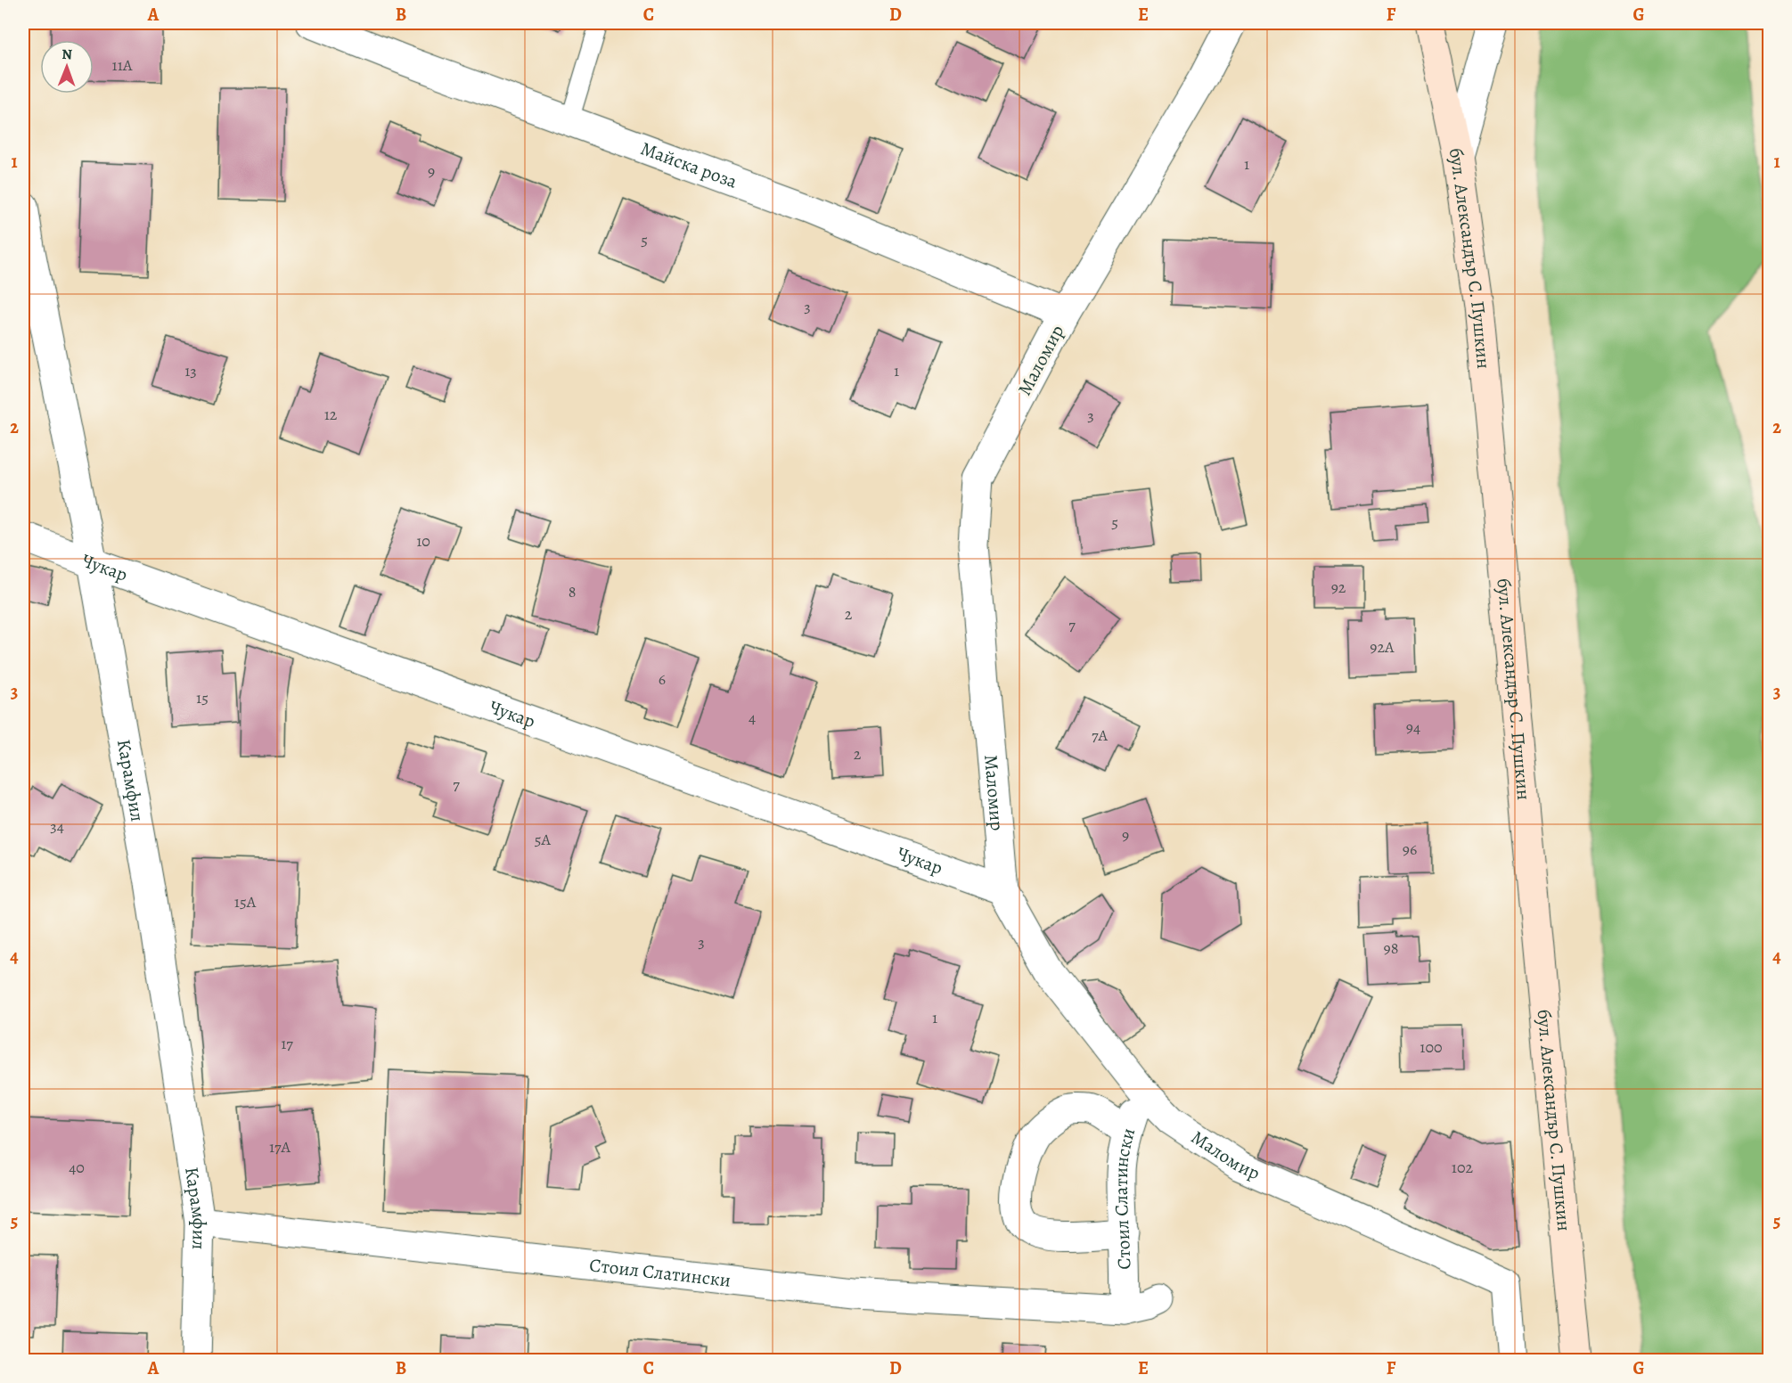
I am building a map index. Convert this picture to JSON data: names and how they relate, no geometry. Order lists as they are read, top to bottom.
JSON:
{
  "streets": {
    "main road": ["бул. Александър С. Пушкин"],
    "street": [
      "Майска роза",
      "Маломир",
      "Чукар",
      "Карамфил",
      "Стоил Слатински"
    ]
  },
  "crossings": [
    ["Майска роза", "Маломир"],
    ["Маломир", "Чукар"],
    ["Маломир", "Стоил Слатински"],
    ["Чукар", "Карамфил"],
    ["Карамфил", "Стоил Слатински"]
  ],
  "house_numbers": [
    "11А",
    "1",
    "9",
    "5",
    "3",
    "13",
    "1",
    "12",
    "3",
    "5",
    "10",
    "92",
    "8",
    "2",
    "7",
    "92А",
    "6",
    "15",
    "4",
    "94",
    "7А",
    "2",
    "7",
    "34",
    "9",
    "5А",
    "96",
    "15А",
    "3",
    "98",
    "1",
    "17",
    "100",
    "17А",
    "40",
    "102"
  ],
  "north": "top",
  "grid": {
    "columns": [
      "A",
      "B",
      "C",
      "D",
      "E",
      "F",
      "G"
    ],
    "rows": [
      "1",
      "2",
      "3",
      "4",
      "5"
    ]
  }
}
